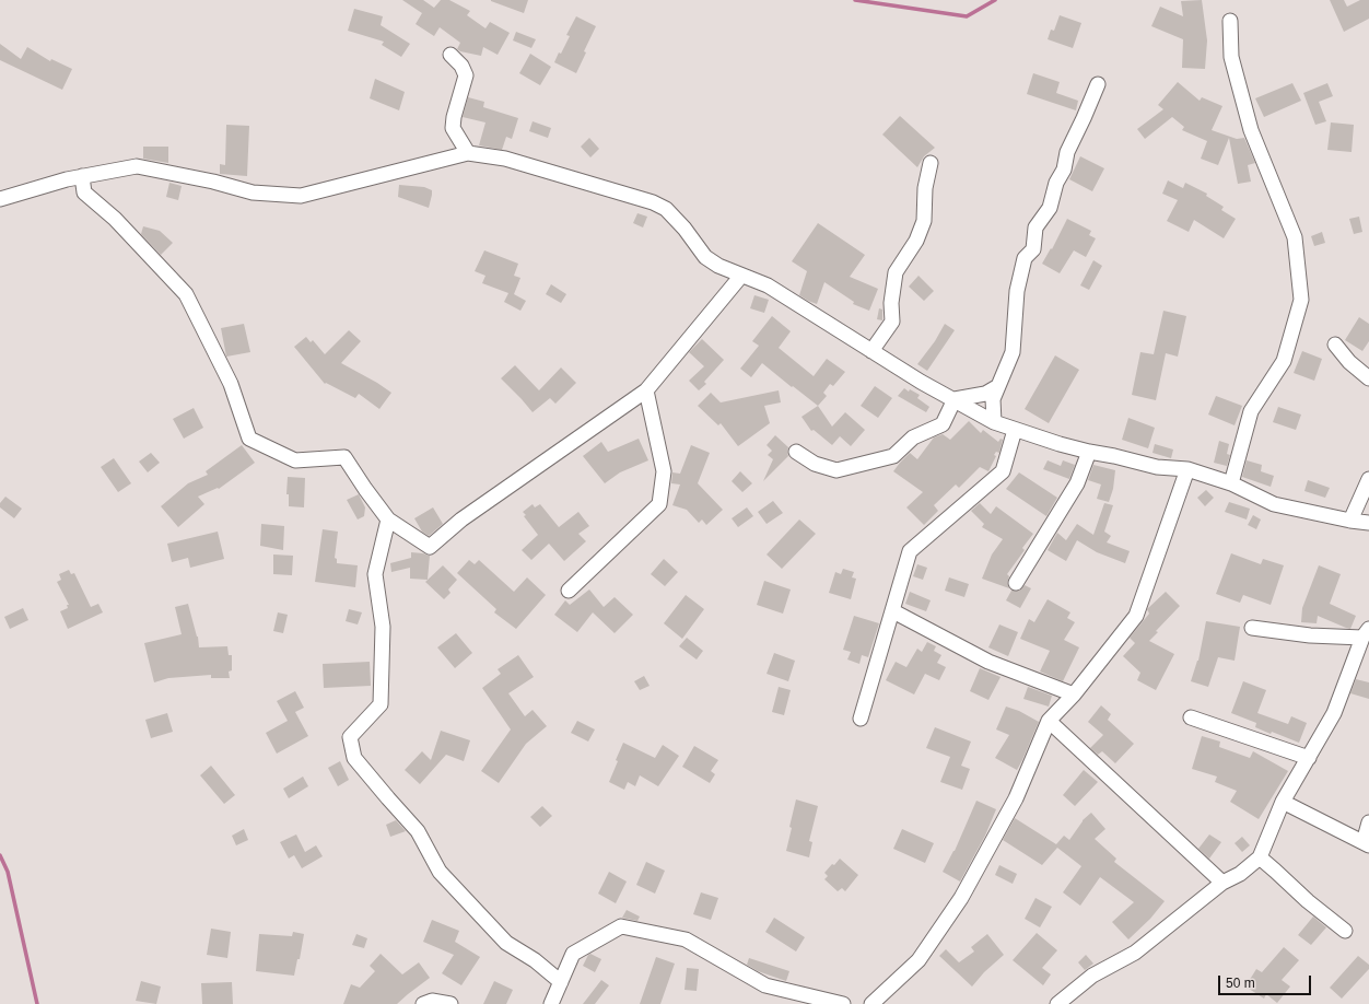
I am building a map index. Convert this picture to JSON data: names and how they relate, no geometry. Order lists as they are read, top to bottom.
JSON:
{
  "scale_bar": "50 m"
}
